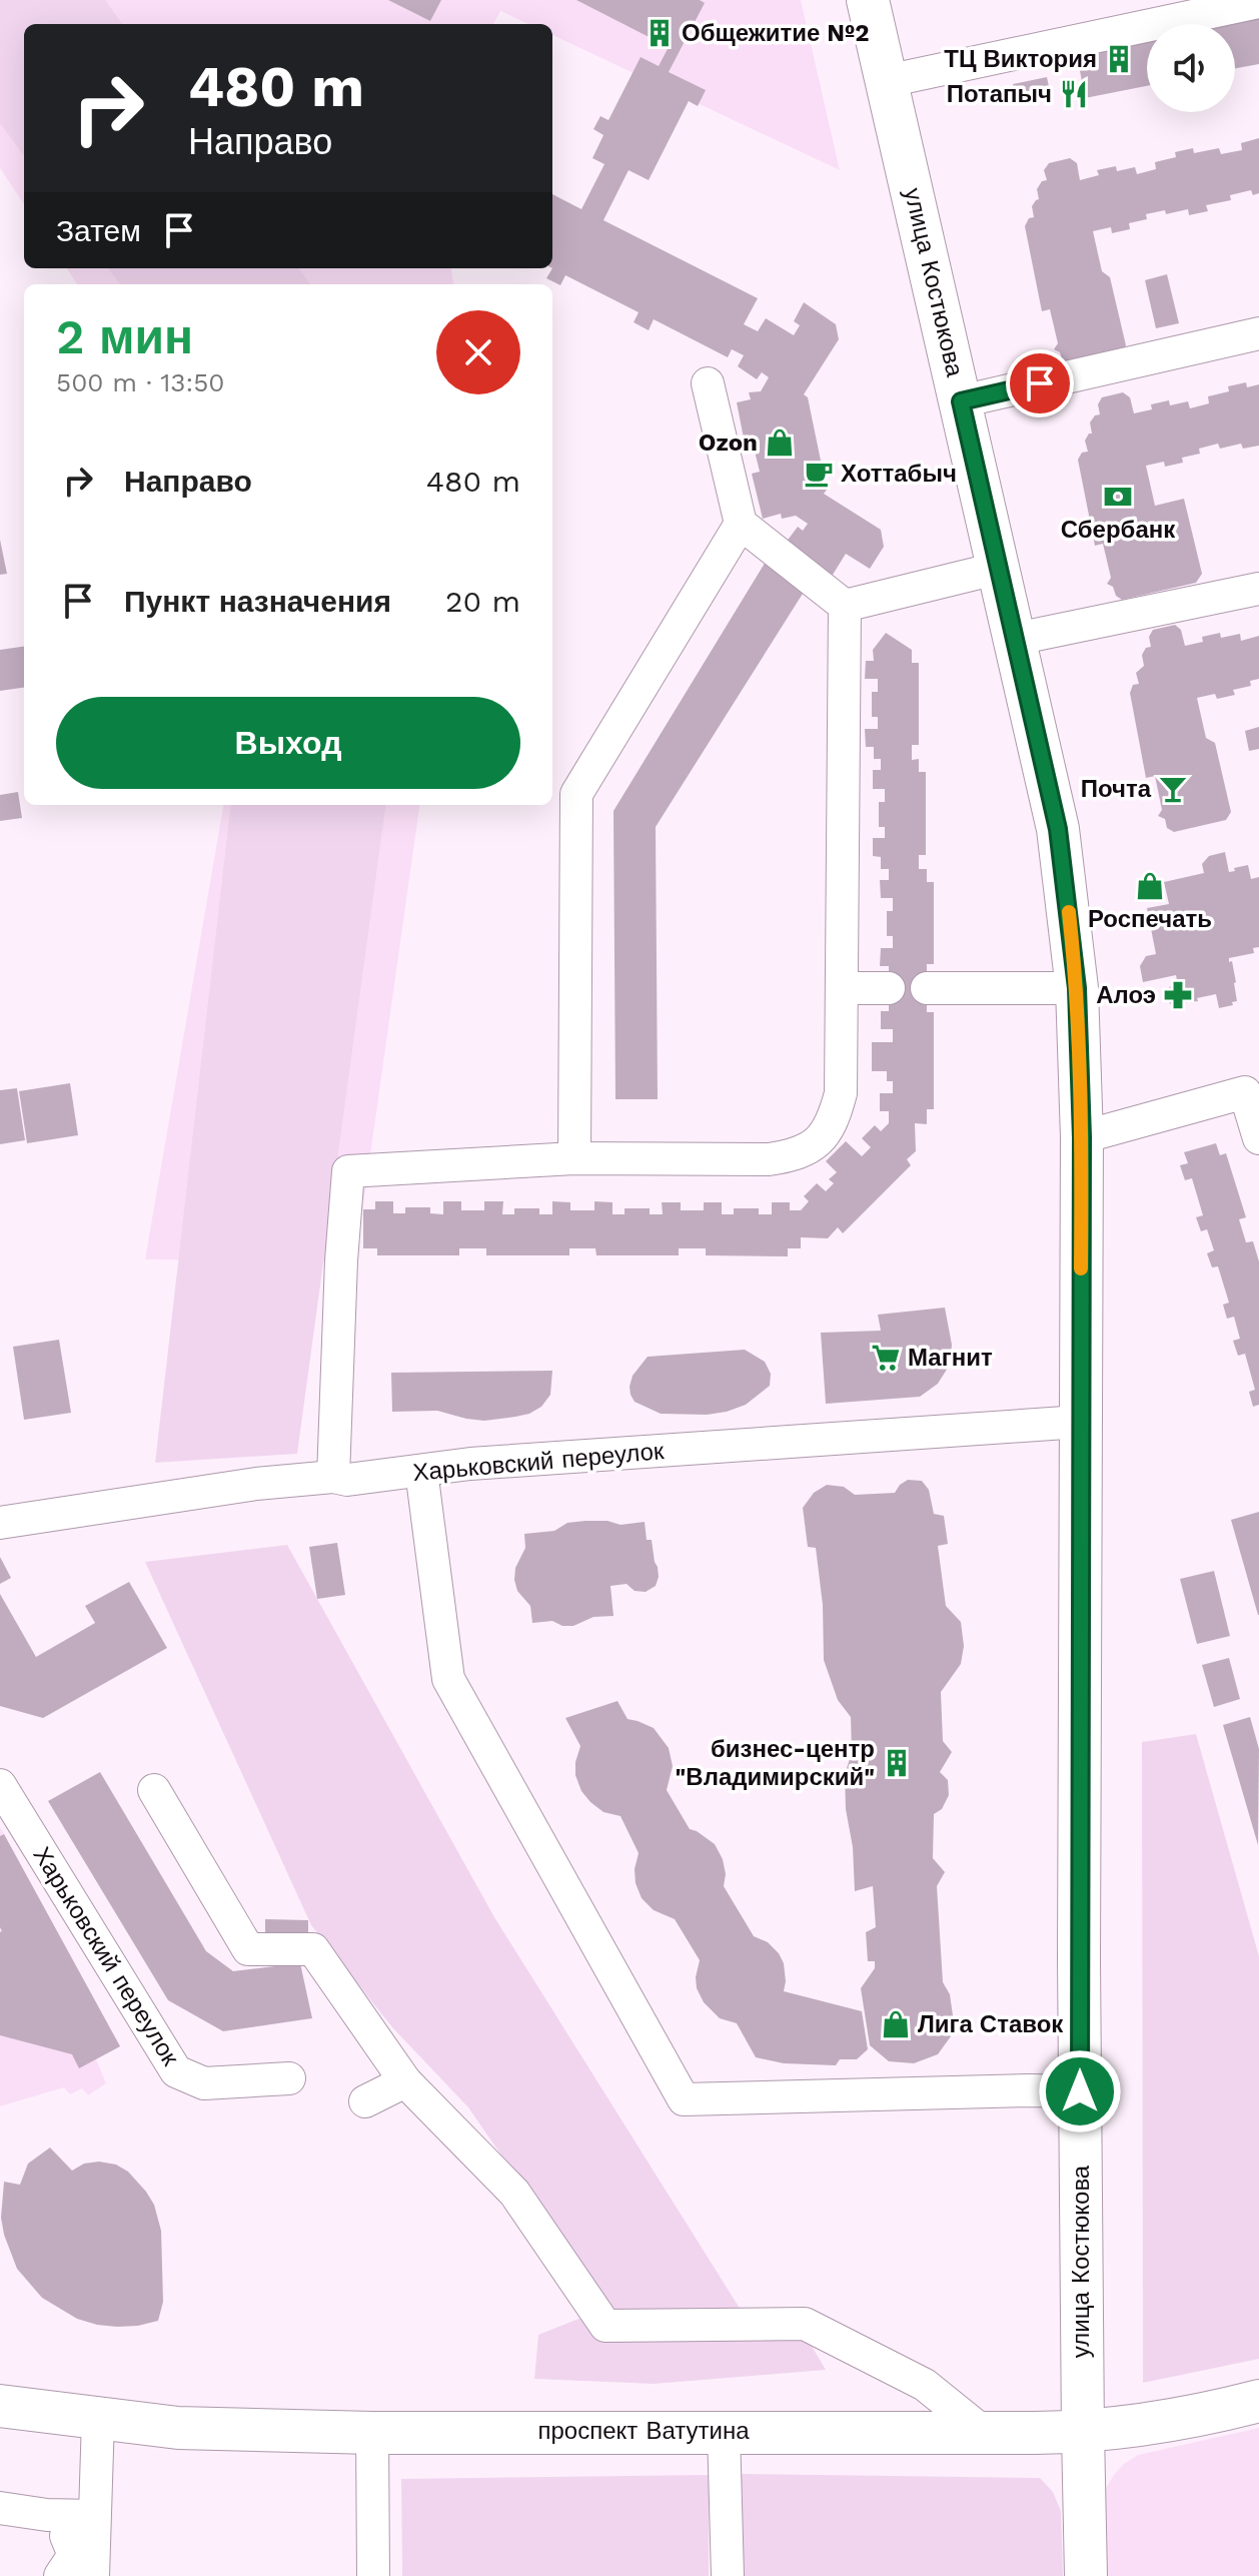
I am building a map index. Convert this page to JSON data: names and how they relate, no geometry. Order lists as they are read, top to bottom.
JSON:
{
  "streets": {
    "main road": ["улица Костюкова", "проспект Ватутина"],
    "street": ["Харьковский переулок"]
  },
  "crossings": [
    ["улица Костюкова", "Харьковский переулок"],
    ["улица Костюкова", "проспект Ватутина"]
  ],
  "places": {
    "building": ["Общежитие №2", "ТЦ Виктория", "бизнес-центр \"Владимирский\""],
    "restaurant": ["Потапыч"],
    "shop": ["Ozon", "Роспечать", "Лига Ставок"],
    "cafe": ["Хоттабыч"],
    "bank": ["Сбербанк"],
    "bar": ["Почта"],
    "pharmacy": ["Алоэ"],
    "supermarket": ["Магнит"]
  },
  "page": {
    "turn": ["480 m", "Направо"],
    "then": "Затем",
    "heading": ["2 мин", "500 m · 13:50"],
    "list": [
      {
        "name": "Направо",
        "value": "480 m"
      },
      {
        "name": "Пункт назначения",
        "value": "20 m"
      }
    ],
    "buttons": "Выход"
  }
}
